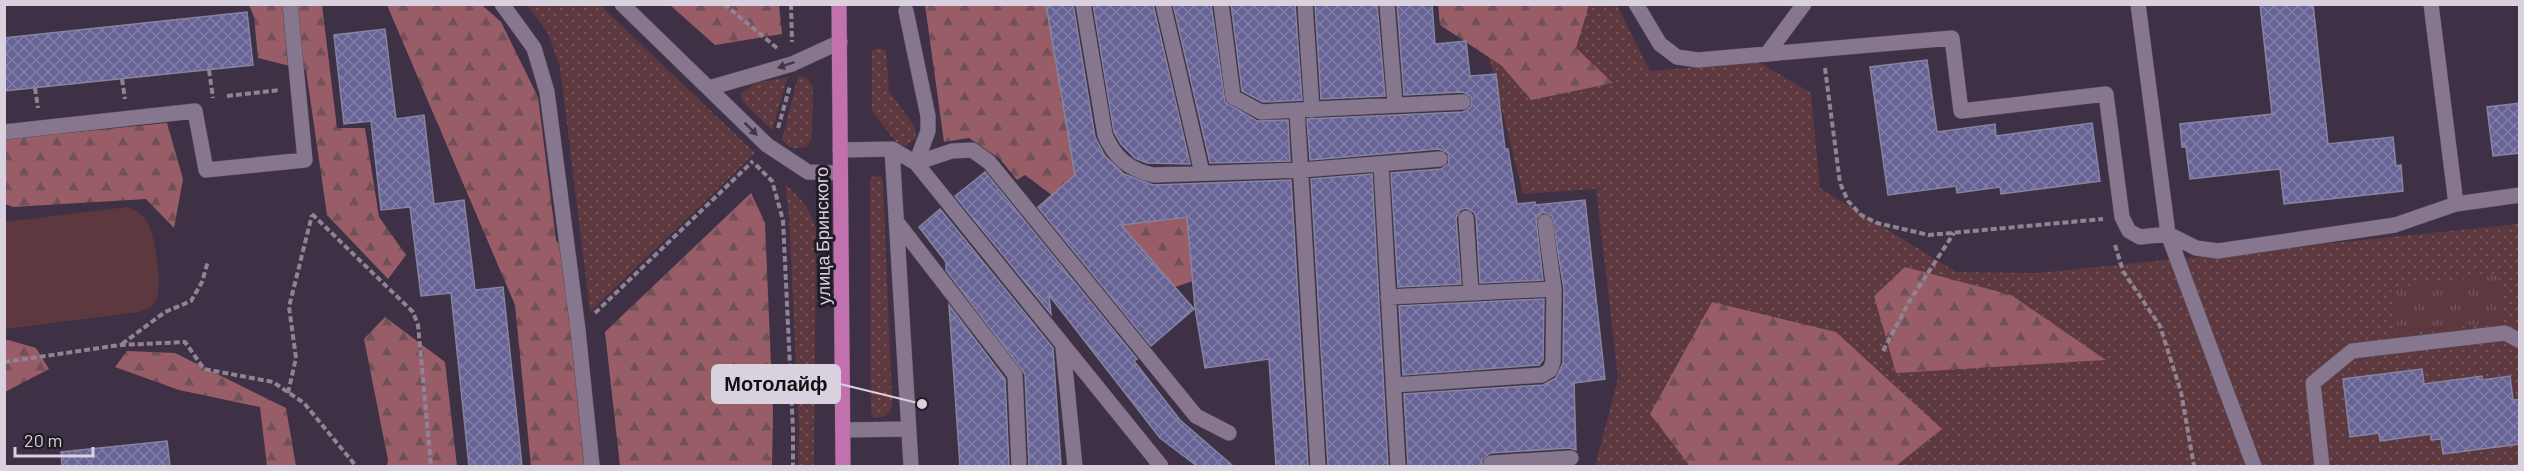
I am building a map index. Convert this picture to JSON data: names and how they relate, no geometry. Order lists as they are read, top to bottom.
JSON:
{
  "streets": {
    "main road": ["улица Бринского"]
  },
  "places": ["Мотолайф"],
  "scale_bar": "20 m"
}
